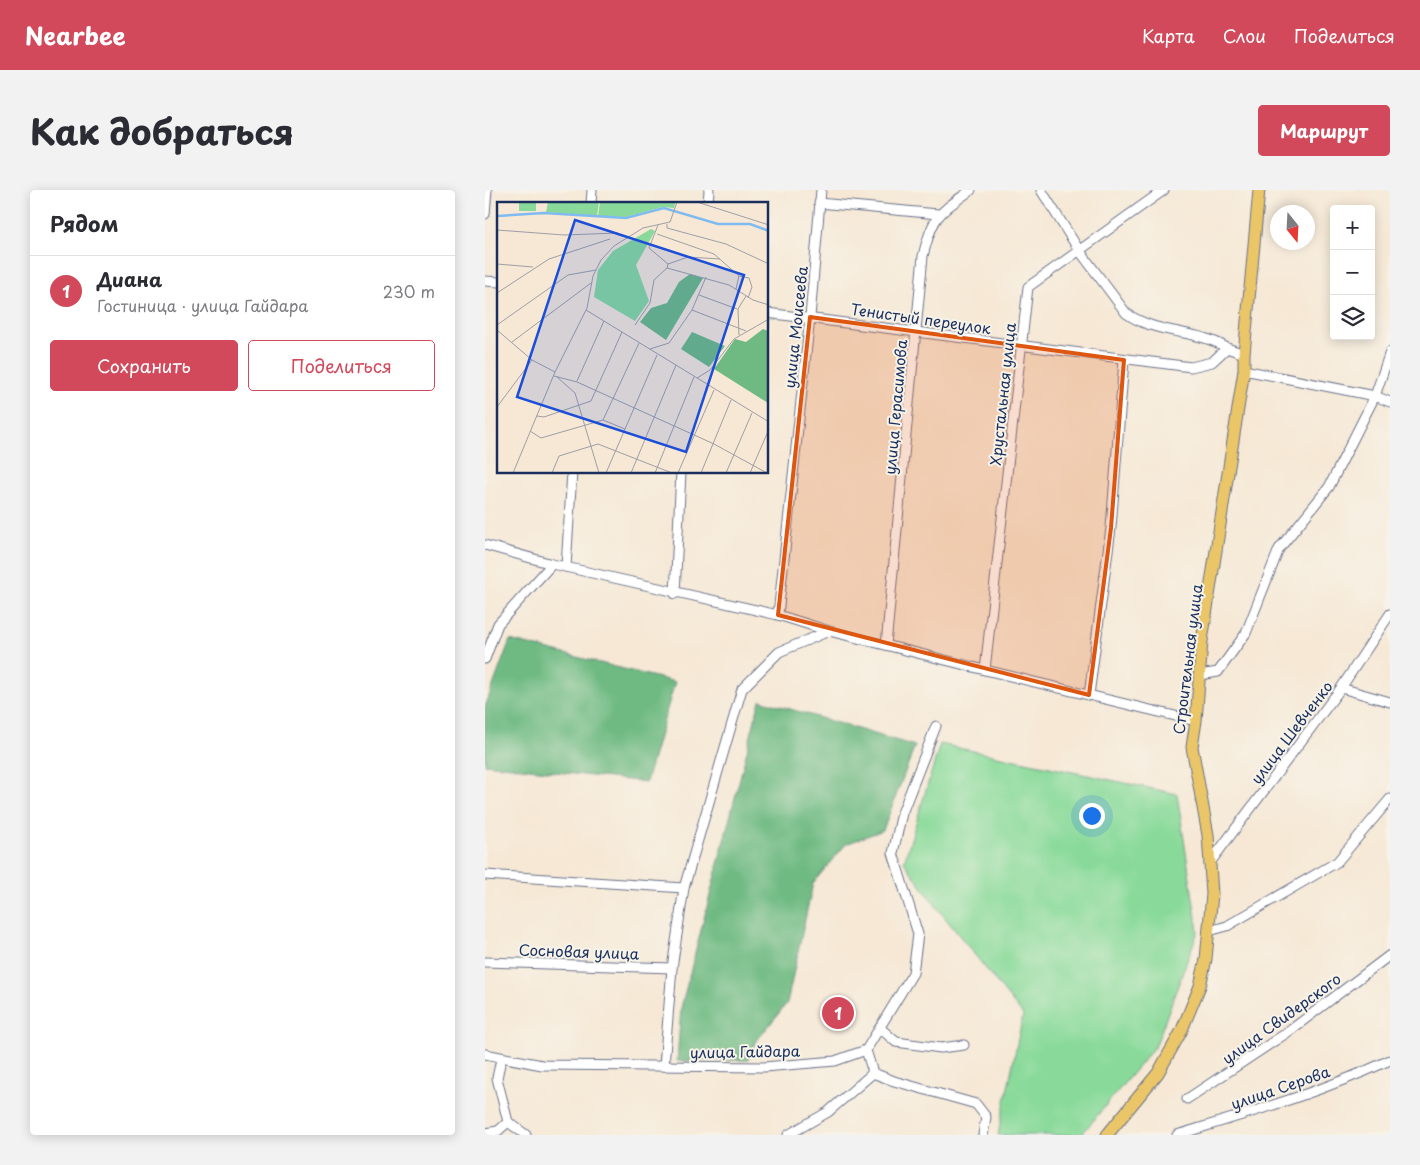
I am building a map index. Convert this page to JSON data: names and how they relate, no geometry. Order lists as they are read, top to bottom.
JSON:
{
  "streets": {
    "main road": ["Строительная улица"],
    "street": [
      "Тенистый переулок",
      "улица Моисеева",
      "Хрустальная улица",
      "улица Герасимова",
      "улица Шевченко",
      "Сосновая улица",
      "улица Свидерского",
      "улица Гайдара",
      "улица Серова"
    ]
  },
  "crossings": [
    ["Тенистый переулок", "улица Моисеева"],
    ["Тенистый переулок", "Хрустальная улица"],
    ["Тенистый переулок", "улица Герасимова"],
    ["Строительная улица", "улица Шевченко"]
  ],
  "north": "bottom",
  "page": {
    "header": "Nearbee",
    "nav": ["Карта", "Слои", "Поделиться"],
    "title": "Как добраться",
    "buttons": [
      "Маршрут",
      ["Сохранить", "Поделиться"]
    ],
    "heading": "Рядом",
    "map_buttons": ["+", "−"],
    "list": [
      {
        "mark": "1",
        "name": "Диана",
        "note": "Гостиница · улица Гайдара",
        "value": "230 m"
      }
    ],
    "pins": "1"
  }
}
